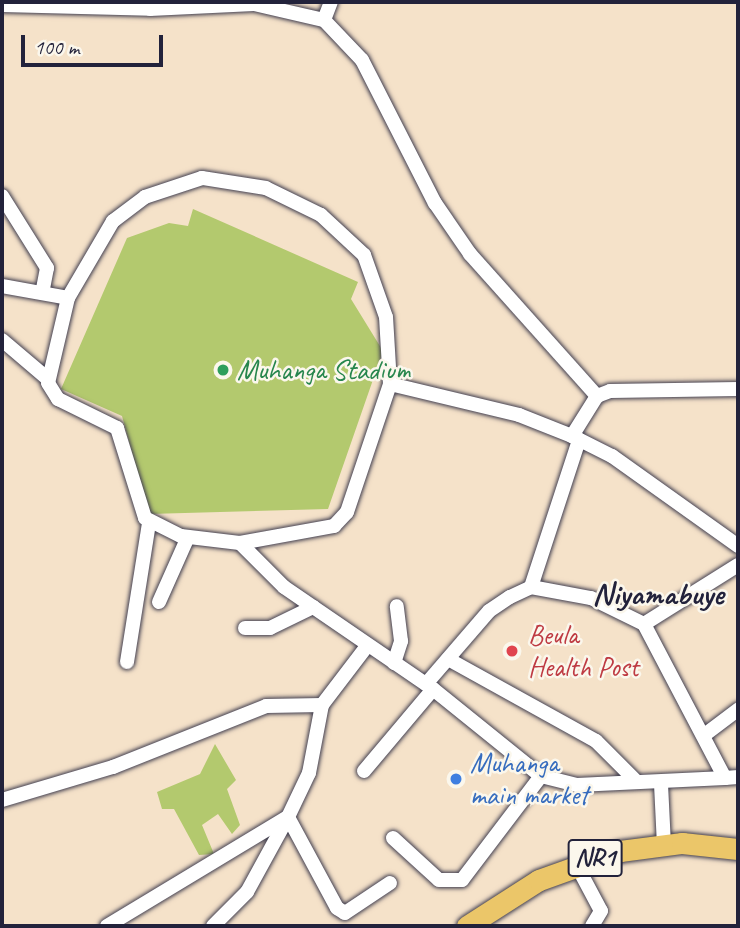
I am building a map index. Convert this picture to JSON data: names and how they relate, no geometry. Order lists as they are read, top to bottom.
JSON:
{
  "streets": {
    "highway": ["NR1"]
  },
  "districts": ["Niyamabuye"],
  "places": ["Muhanga Stadium", "Beula Health Post", "Muhanga main market"],
  "scale_bar": "100 m"
}
